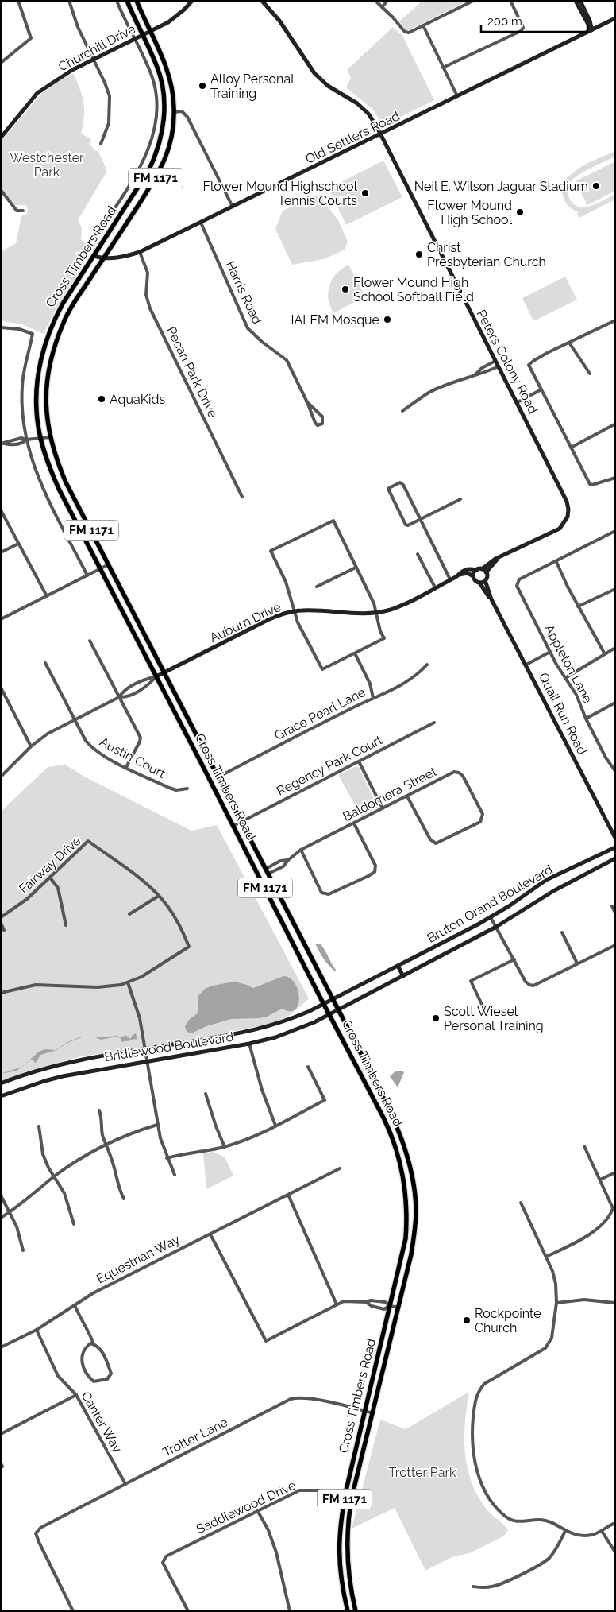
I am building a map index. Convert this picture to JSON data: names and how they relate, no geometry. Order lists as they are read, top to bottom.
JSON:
{
  "streets": {
    "main road": [
      "Churchill Drive",
      "Old Settlers Road",
      "FM 1171",
      "Cross Timbers Road",
      "Peters Colony Road",
      "Auburn Drive",
      "Quail Run Road",
      "Bruton Orand Boulevard",
      "Bridlewood Boulevard"
    ],
    "street": [
      "Harris Road",
      "Pecan Park Drive",
      "Appleton Lane",
      "Grace Pearl Lane",
      "Austin Court",
      "Regency Park Court",
      "Baldomera Street",
      "Fairway Drive",
      "Equestrian Way",
      "Canter Way",
      "Trotter Lane",
      "Saddlewood Drive"
    ]
  },
  "crossings": [
    ["Churchill Drive", "Cross Timbers Road"],
    ["Old Settlers Road", "Cross Timbers Road"],
    ["Old Settlers Road", "Harris Road"],
    ["Old Settlers Road", "Peters Colony Road"],
    ["Old Settlers Road", "Pecan Park Drive"],
    ["Cross Timbers Road", "Auburn Drive"],
    ["Cross Timbers Road", "Grace Pearl Lane"],
    ["Cross Timbers Road", "Regency Park Court"],
    ["Cross Timbers Road", "Baldomera Street"],
    ["Cross Timbers Road", "Bruton Orand Boulevard"],
    ["Cross Timbers Road", "Bridlewood Boulevard"],
    ["Cross Timbers Road", "Trotter Lane"],
    ["Cross Timbers Road", "Saddlewood Drive"],
    ["Peters Colony Road", "Auburn Drive"],
    ["Peters Colony Road", "Quail Run Road"],
    ["Auburn Drive", "Quail Run Road"],
    ["Auburn Drive", "Austin Court"],
    ["Bruton Orand Boulevard", "Bridlewood Boulevard"],
    ["Equestrian Way", "Canter Way"],
    ["Canter Way", "Trotter Lane"]
  ],
  "parks": ["Westchester Park", "Trotter Park"],
  "places": [
    "Alloy Personal Training",
    "Neil E. Wilson Jaguar Stadium",
    "Flower Mound Highschool Tennis Courts",
    "Flower Mound High School",
    "Christ Presbyterian Church",
    "Flower Mound High School Softball Field",
    "IALFM Mosque",
    "AquaKids",
    "Scott Wiesel Personal Training",
    "Rockpointe Church"
  ],
  "scale_bar": "200 m"
}
